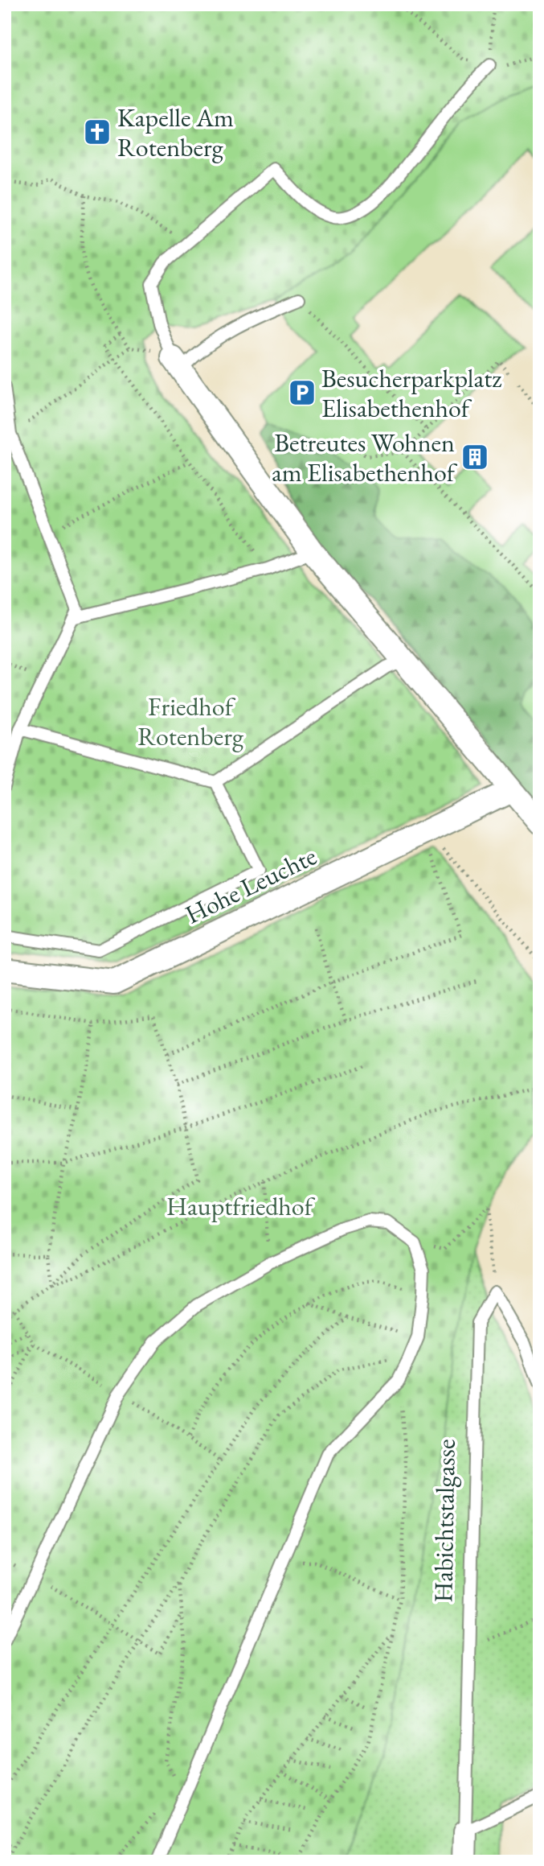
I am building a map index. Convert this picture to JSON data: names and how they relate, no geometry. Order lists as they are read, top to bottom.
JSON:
{
  "streets": {
    "street": ["Hohe Leuchte", "Habichtstalgasse"]
  },
  "parks": ["Friedhof Rotenberg", "Hauptfriedhof"],
  "places": {
    "church": ["Kapelle Am Rotenberg"],
    "parking": ["Besucherparkplatz Elisabethenhof"],
    "building": ["Betreutes Wohnen am Elisabethenhof"]
  }
}
